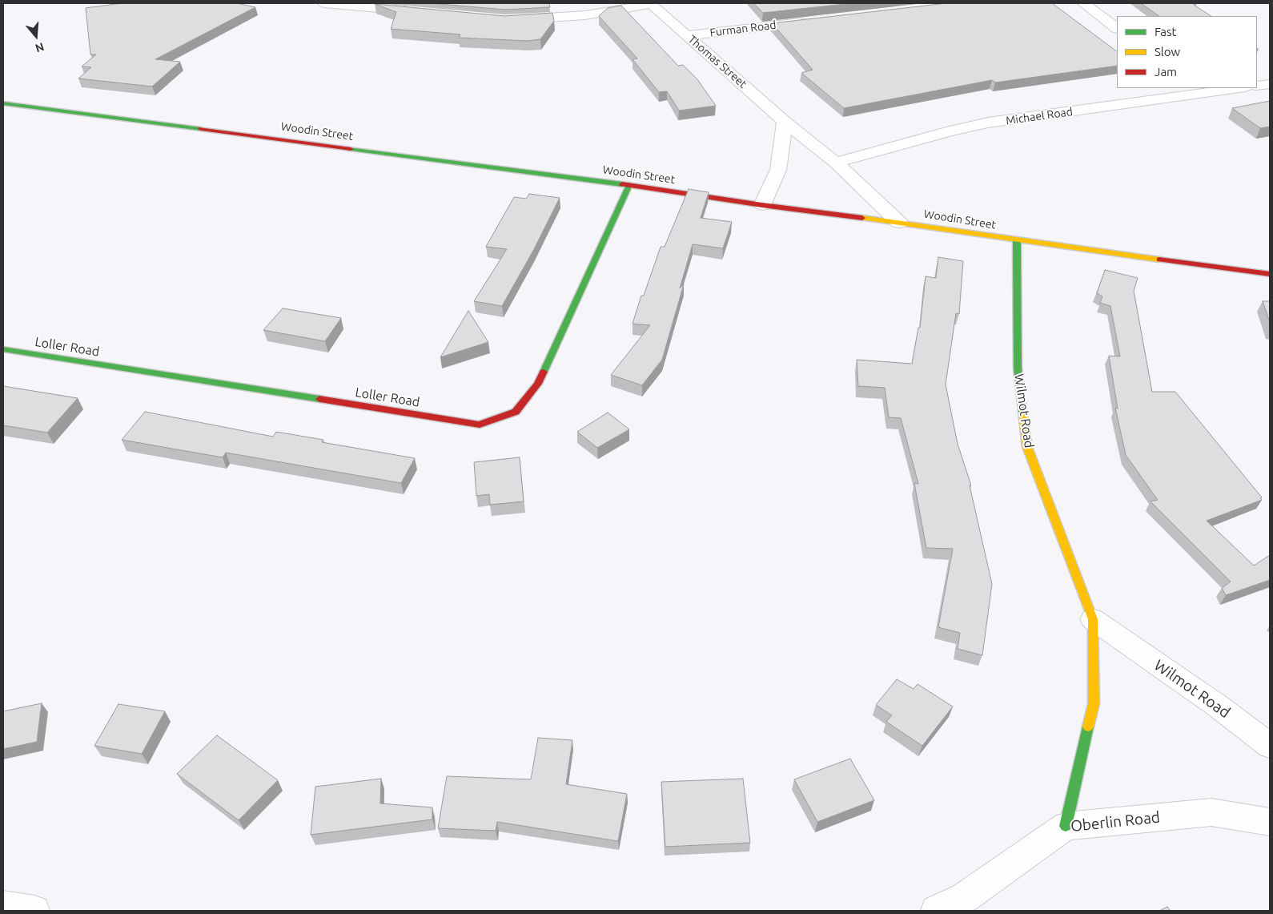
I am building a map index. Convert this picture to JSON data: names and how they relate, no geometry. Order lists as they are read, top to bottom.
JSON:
{
  "streets": {
    "street": [
      "Furman Road",
      "Thomas Street",
      "Michael Road",
      "Woodin Street",
      "Loller Road",
      "Wilmot Road",
      "Oberlin Road"
    ]
  },
  "crossings": [
    ["Furman Road", "Thomas Street"],
    ["Thomas Street", "Michael Road"],
    ["Thomas Street", "Woodin Street"],
    ["Woodin Street", "Loller Road"],
    ["Woodin Street", "Wilmot Road"],
    ["Wilmot Road", "Oberlin Road"]
  ],
  "legend": ["Fast", "Slow", "Jam"],
  "north": "bottom"
}
